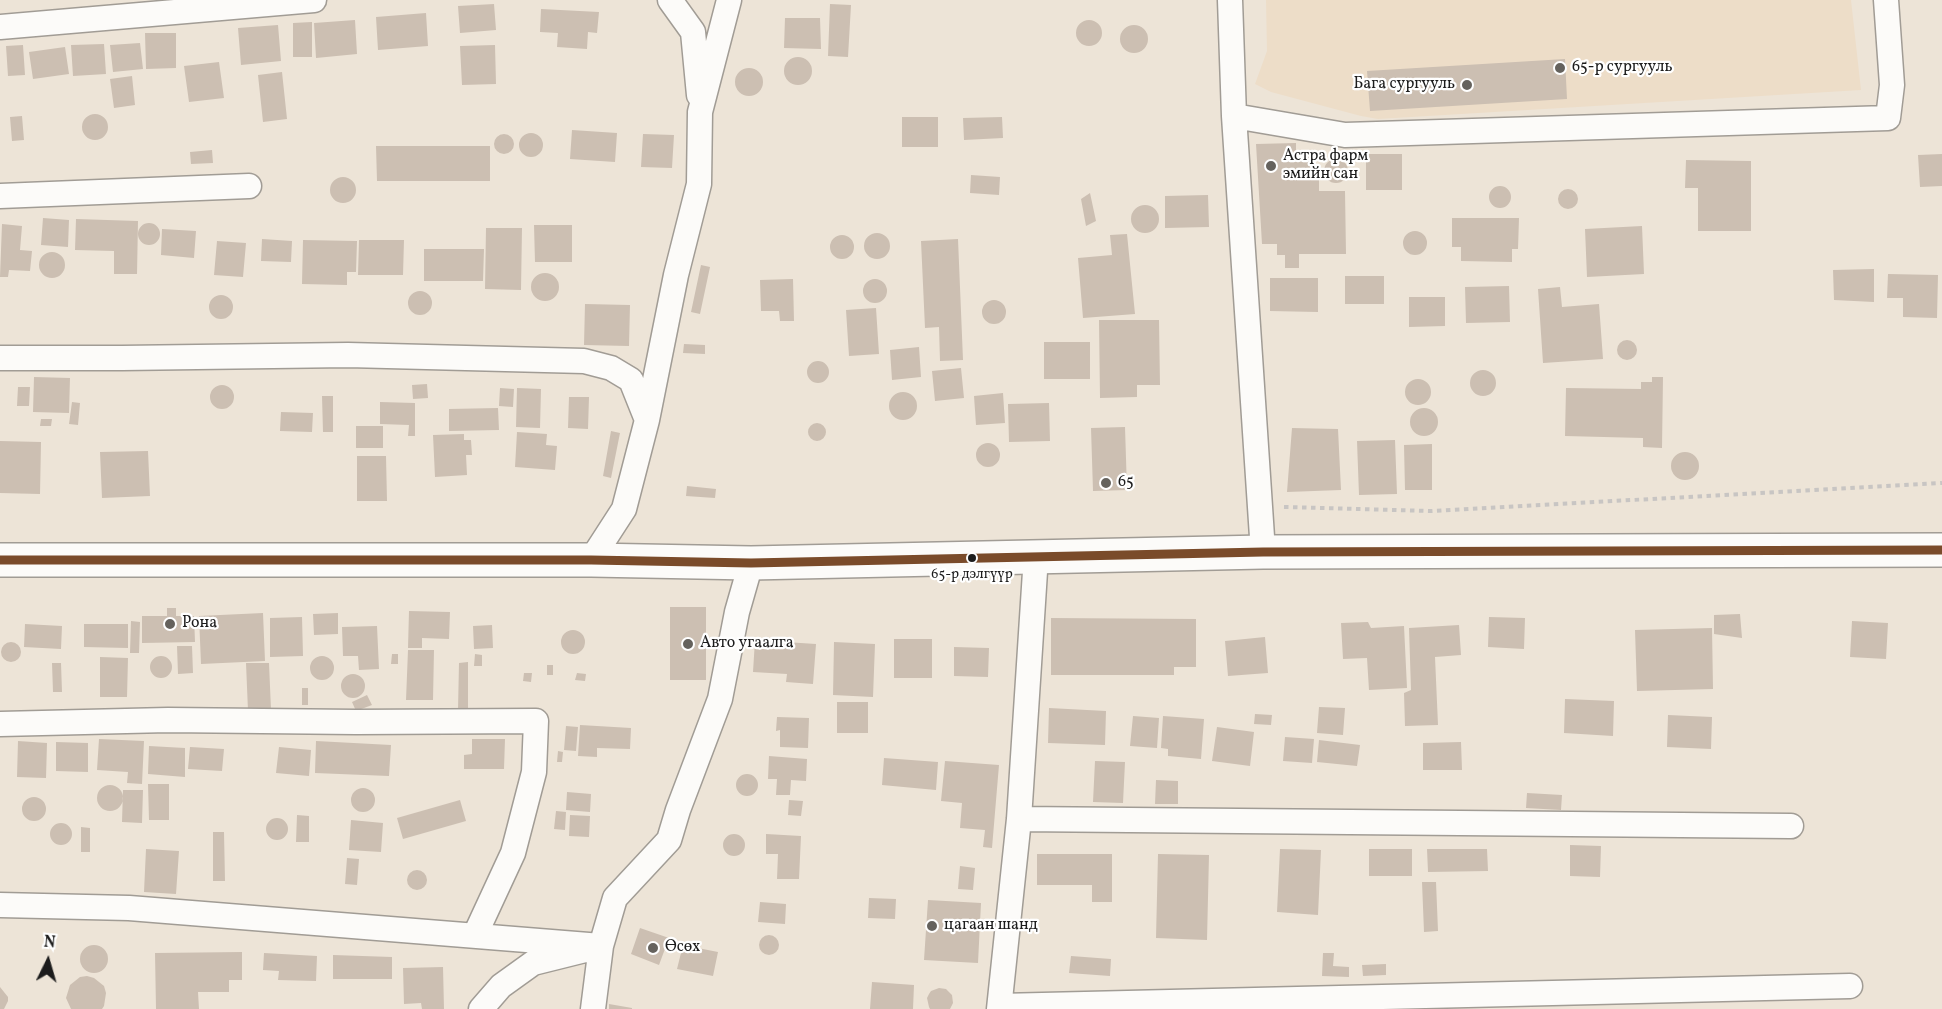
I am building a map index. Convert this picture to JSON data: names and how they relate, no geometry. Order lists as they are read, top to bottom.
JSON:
{
  "places": [
    "65-р сургууль",
    "Бага сургууль",
    "Астра фарм эмийн сан",
    "65",
    "65-р дэлгүүр",
    "Рона",
    "Авто угаалга",
    "цагаан шанд",
    "Өсөх"
  ],
  "north": "top"
}
